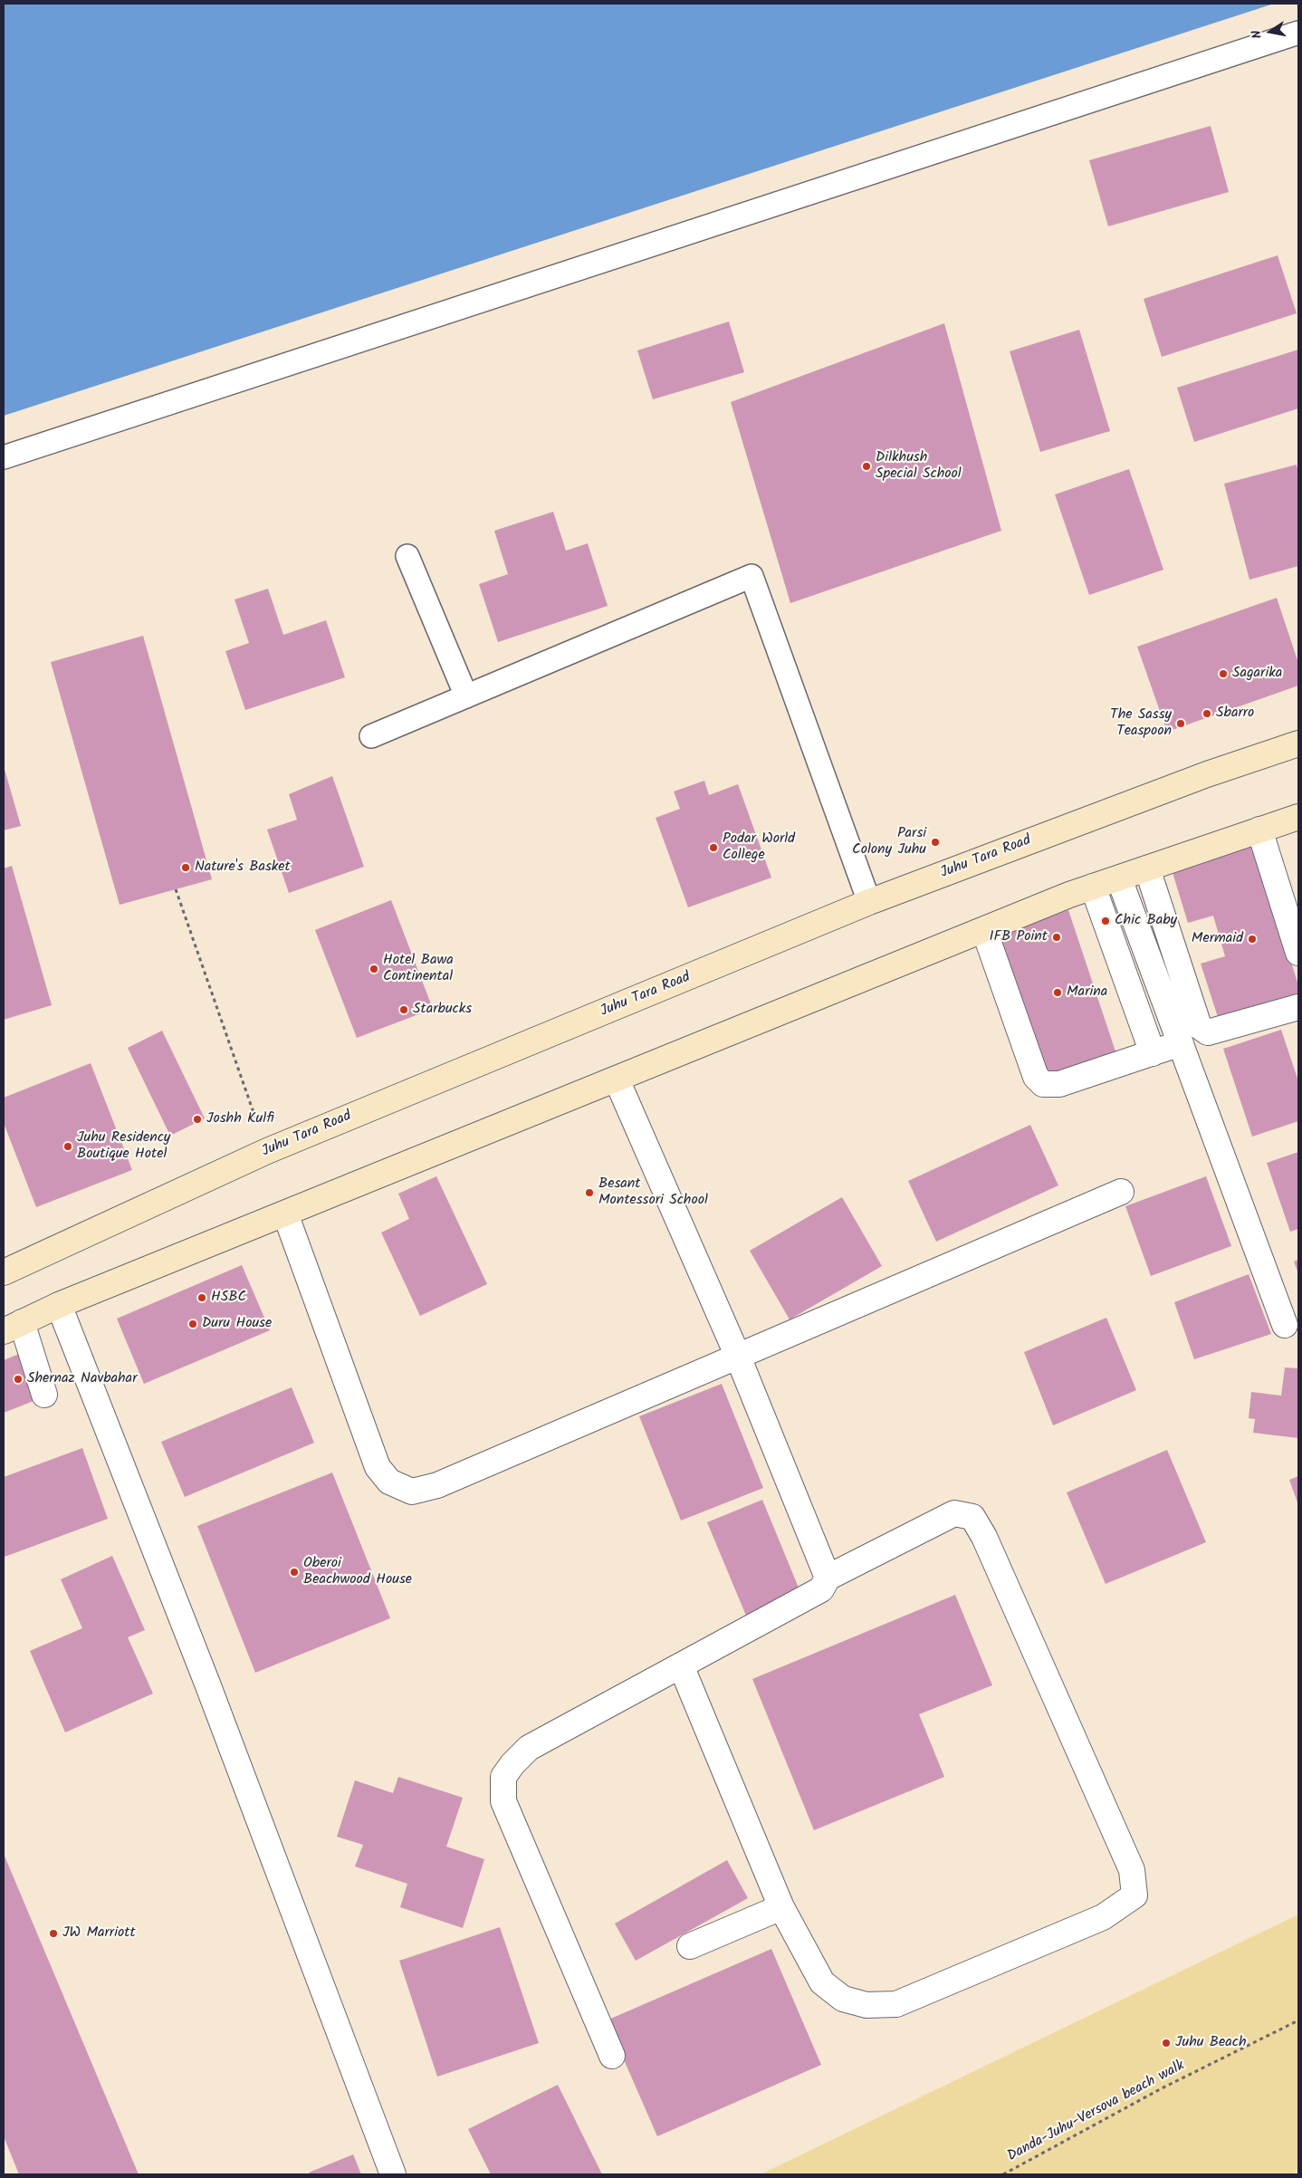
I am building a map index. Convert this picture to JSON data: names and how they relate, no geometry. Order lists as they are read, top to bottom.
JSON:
{
  "streets": {
    "main road": ["Juhu Tara Road"],
    "path": ["Danda-Juhu-Versova beach walk"]
  },
  "places": [
    "Dilkhush Special School",
    "Sagarika",
    "Sbarro",
    "The Sassy Teaspoon",
    "Parsi Colony Juhu",
    "Podar World College",
    "Nature's Basket",
    "Chic Baby",
    "IFB Point",
    "Mermaid",
    "Hotel Bawa Continental",
    "Marina",
    "Starbucks",
    "Joshh Kulfi",
    "Juhu Residency Boutique Hotel",
    "Besant Montessori School",
    "HSBC",
    "Duru House",
    "Shernaz Navbahar",
    "Oberoi Beachwood House",
    "JW Marriott",
    "Juhu Beach"
  ],
  "north": "left"
}
